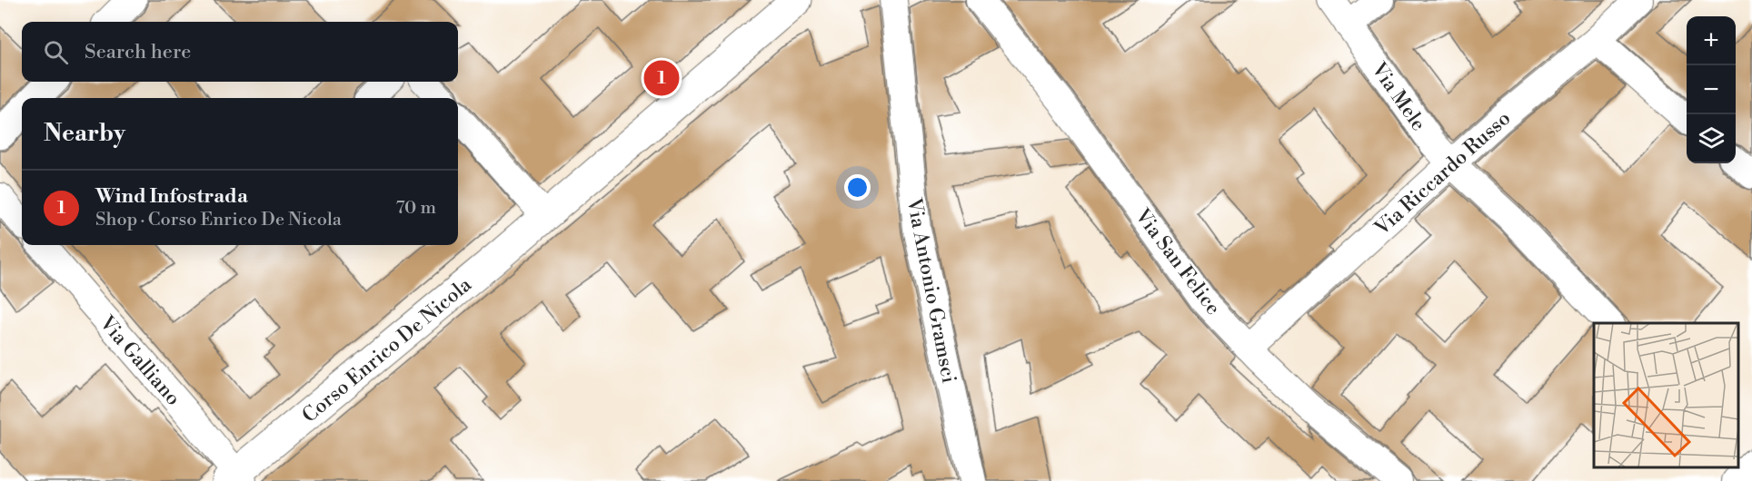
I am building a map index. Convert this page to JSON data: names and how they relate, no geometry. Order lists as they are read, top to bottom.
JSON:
{
  "streets": {
    "street": [
      "Via Mele",
      "Via Riccardo Russo",
      "Via San Felice",
      "Via Antonio Gramsci",
      "Corso Enrico De Nicola",
      "Via Galliano"
    ]
  },
  "crossings": [
    ["Via Mele", "Via Riccardo Russo"],
    ["Via Riccardo Russo", "Via San Felice"],
    ["Corso Enrico De Nicola", "Via Galliano"]
  ],
  "page": {
    "map_buttons": ["+", "−"],
    "search": "Search here",
    "pins": "1",
    "heading": "Nearby",
    "list": [
      {
        "mark": "1",
        "name": "Wind Infostrada",
        "note": "Shop · Corso Enrico De Nicola",
        "value": "70 m"
      }
    ]
  }
}
